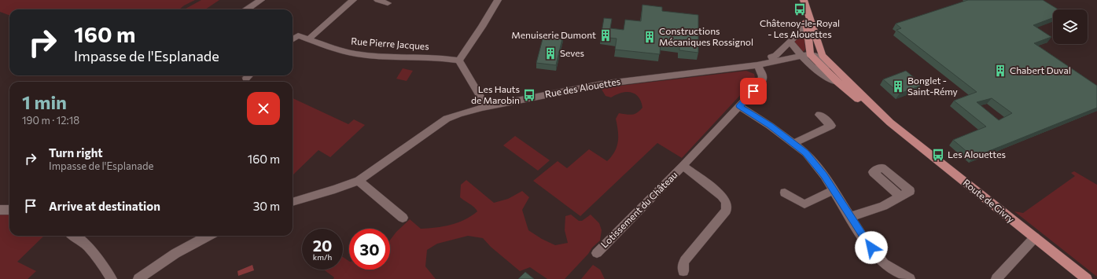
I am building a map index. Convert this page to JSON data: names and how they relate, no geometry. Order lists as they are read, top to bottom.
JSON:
{
  "streets": {
    "main road": ["Route de Givry"],
    "street": ["Rue Pierre Jacques", "Rue des Alouettes", "Lotissement du Château"]
  },
  "crossings": [
    ["Rue des Alouettes", "Route de Givry"],
    ["Rue des Alouettes", "Lotissement du Château"]
  ],
  "places": {
    "bus stop": ["Châtenoy-le-Royal - Les Alouettes", "Les Hauts de Marobin", "Les Alouettes"],
    "building": [
      "Menuiserie Dumont",
      "Constructions Mécaniques Rossignol",
      "Seves",
      "Chabert Duval",
      "Bonglet - Saint-Rémy"
    ]
  },
  "page": {
    "turn": ["160 m", "Impasse de l'Esplanade"],
    "heading": ["1 min", "190 m · 12:18"],
    "list": [
      {
        "name": "Turn right",
        "note": "Impasse de l'Esplanade",
        "value": "160 m"
      },
      {
        "name": "Arrive at destination",
        "value": "30 m"
      }
    ],
    "speed": "20 km/h",
    "limit": "30"
  }
}
